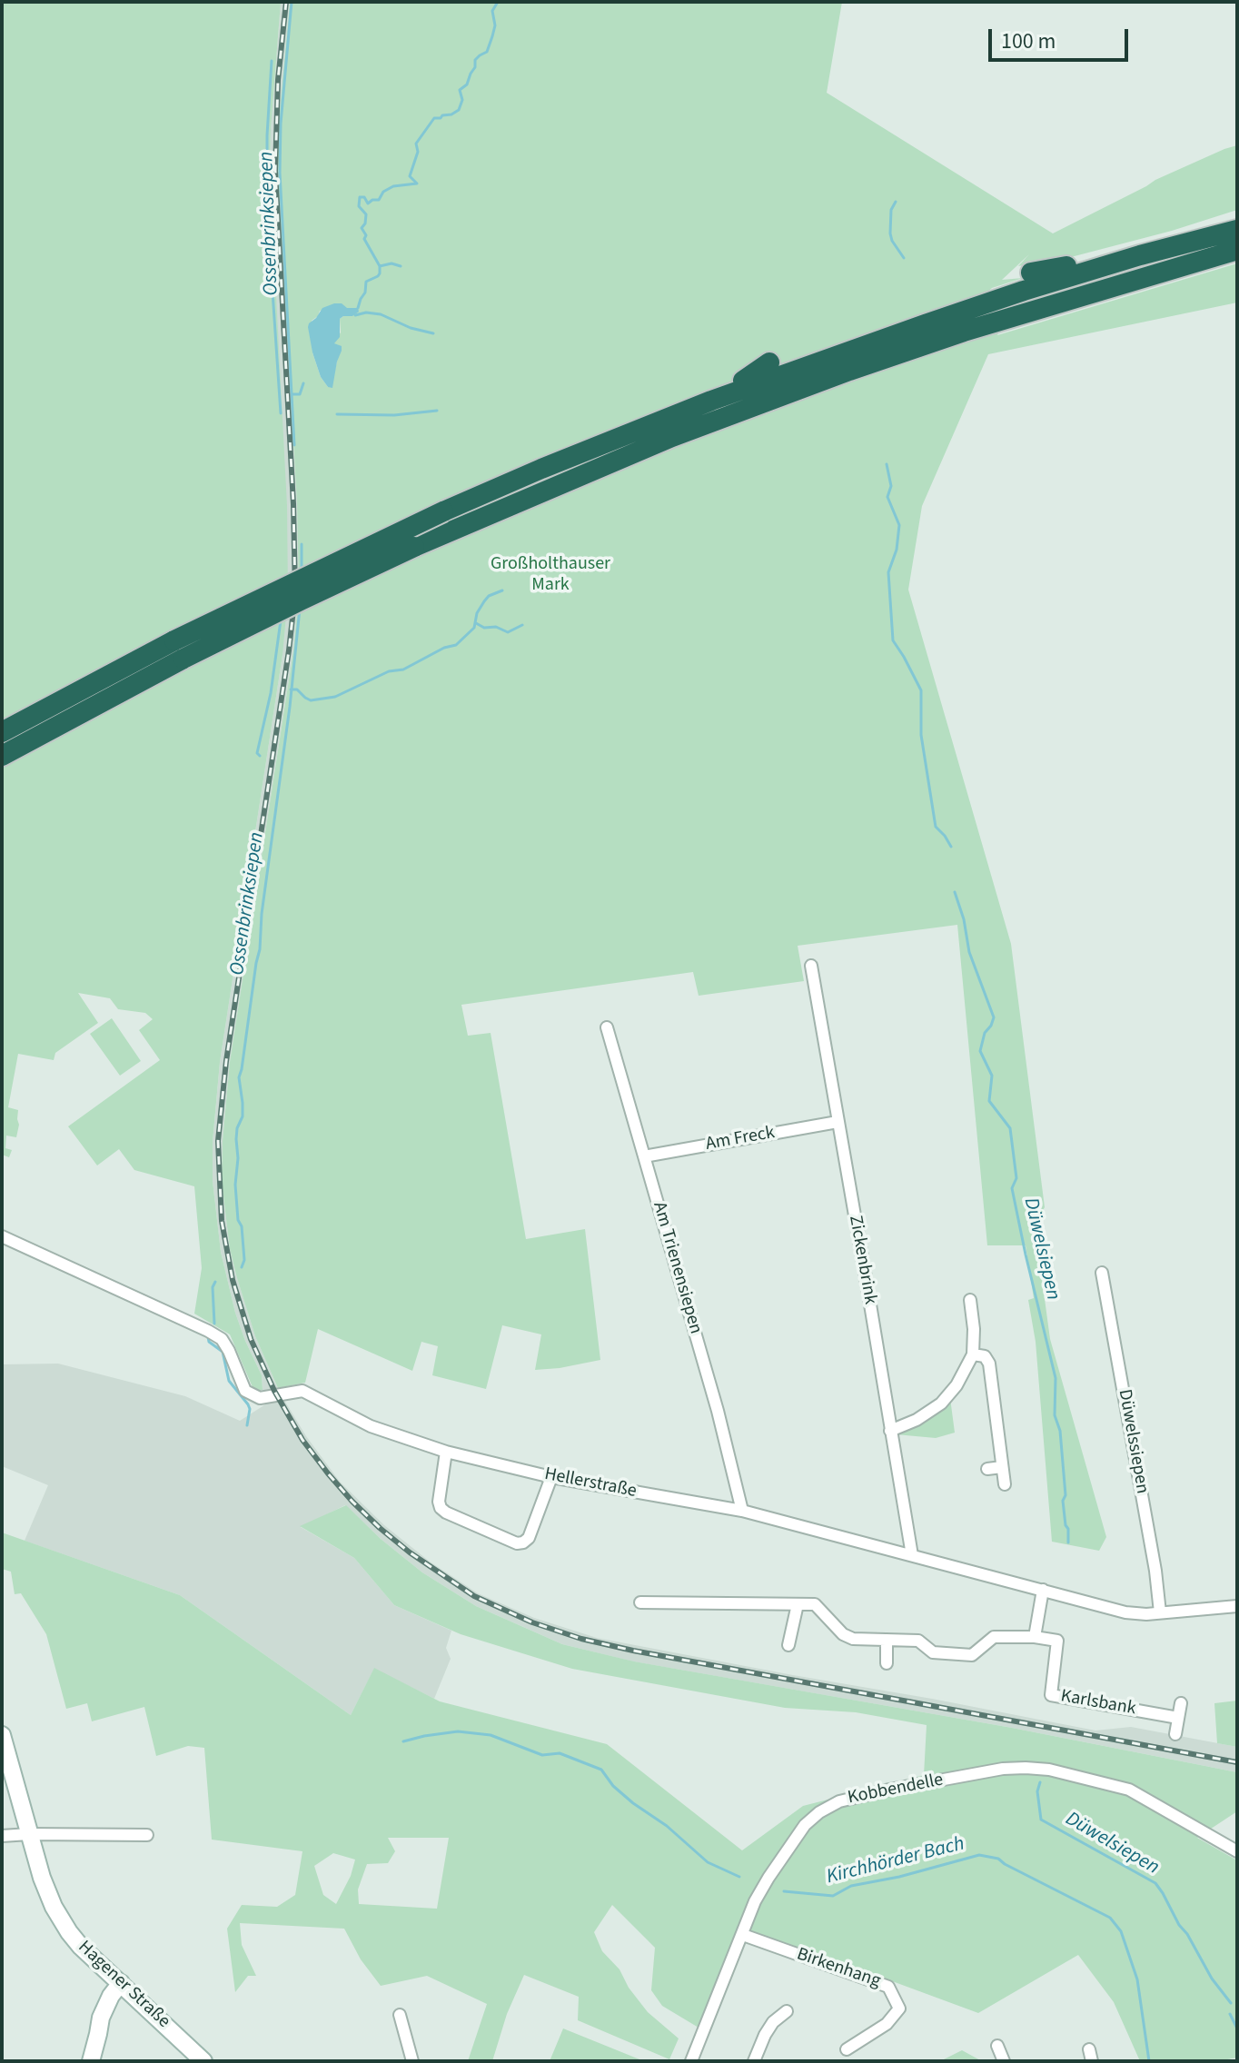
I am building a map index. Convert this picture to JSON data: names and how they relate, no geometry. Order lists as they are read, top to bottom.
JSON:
{
  "streets": {
    "main road": ["Hagener Straße"],
    "street": [
      "Am Freck",
      "Zickenbrink",
      "Am Trienensiepen",
      "Düwelssiepen",
      "Hellerstraße",
      "Karlsbank",
      "Kobbendelle",
      "Birkenhang"
    ]
  },
  "crossings": [
    ["Am Freck", "Zickenbrink"],
    ["Am Freck", "Am Trienensiepen"],
    ["Zickenbrink", "Hellerstraße"],
    ["Am Trienensiepen", "Hellerstraße"],
    ["Düwelssiepen", "Hellerstraße"],
    ["Kobbendelle", "Birkenhang"]
  ],
  "water": ["Ossenbrinksiepen", "Düwelsiepen", "Kirchhörder Bach"],
  "parks": ["Großholthauser Mark"],
  "scale_bar": "100 m"
}
